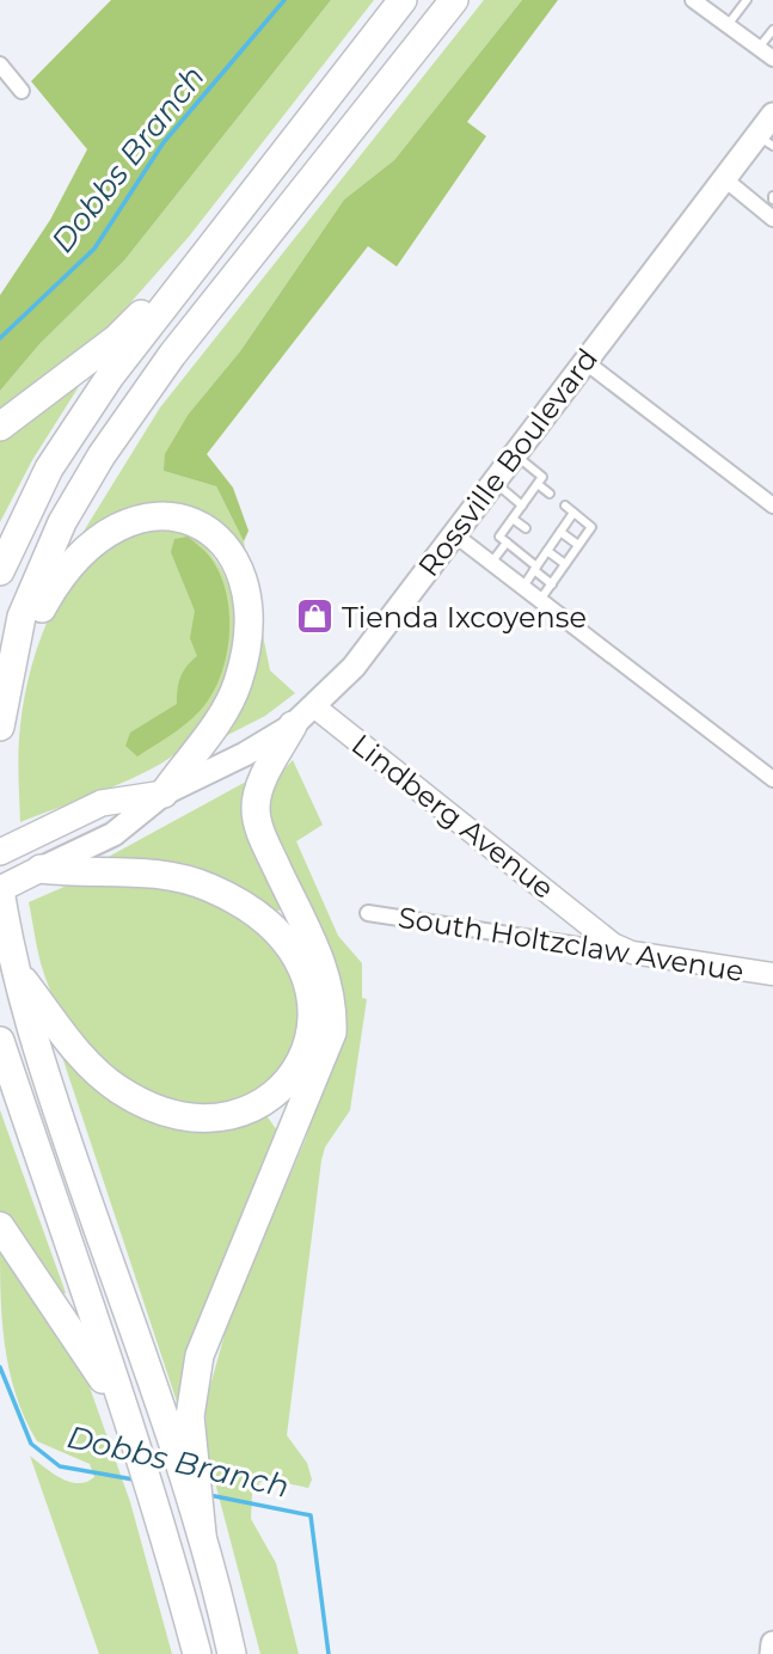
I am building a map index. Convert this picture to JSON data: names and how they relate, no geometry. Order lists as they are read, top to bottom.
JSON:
{
  "streets": {
    "highway": ["Rossville Boulevard"],
    "main road": ["Lindberg Avenue", "South Holtzclaw Avenue"]
  },
  "crossings": [
    ["Rossville Boulevard", "Lindberg Avenue"],
    ["Lindberg Avenue", "South Holtzclaw Avenue"]
  ],
  "water": ["Dobbs Branch"],
  "places": {
    "shop": ["Tienda Ixcoyense"]
  }
}
